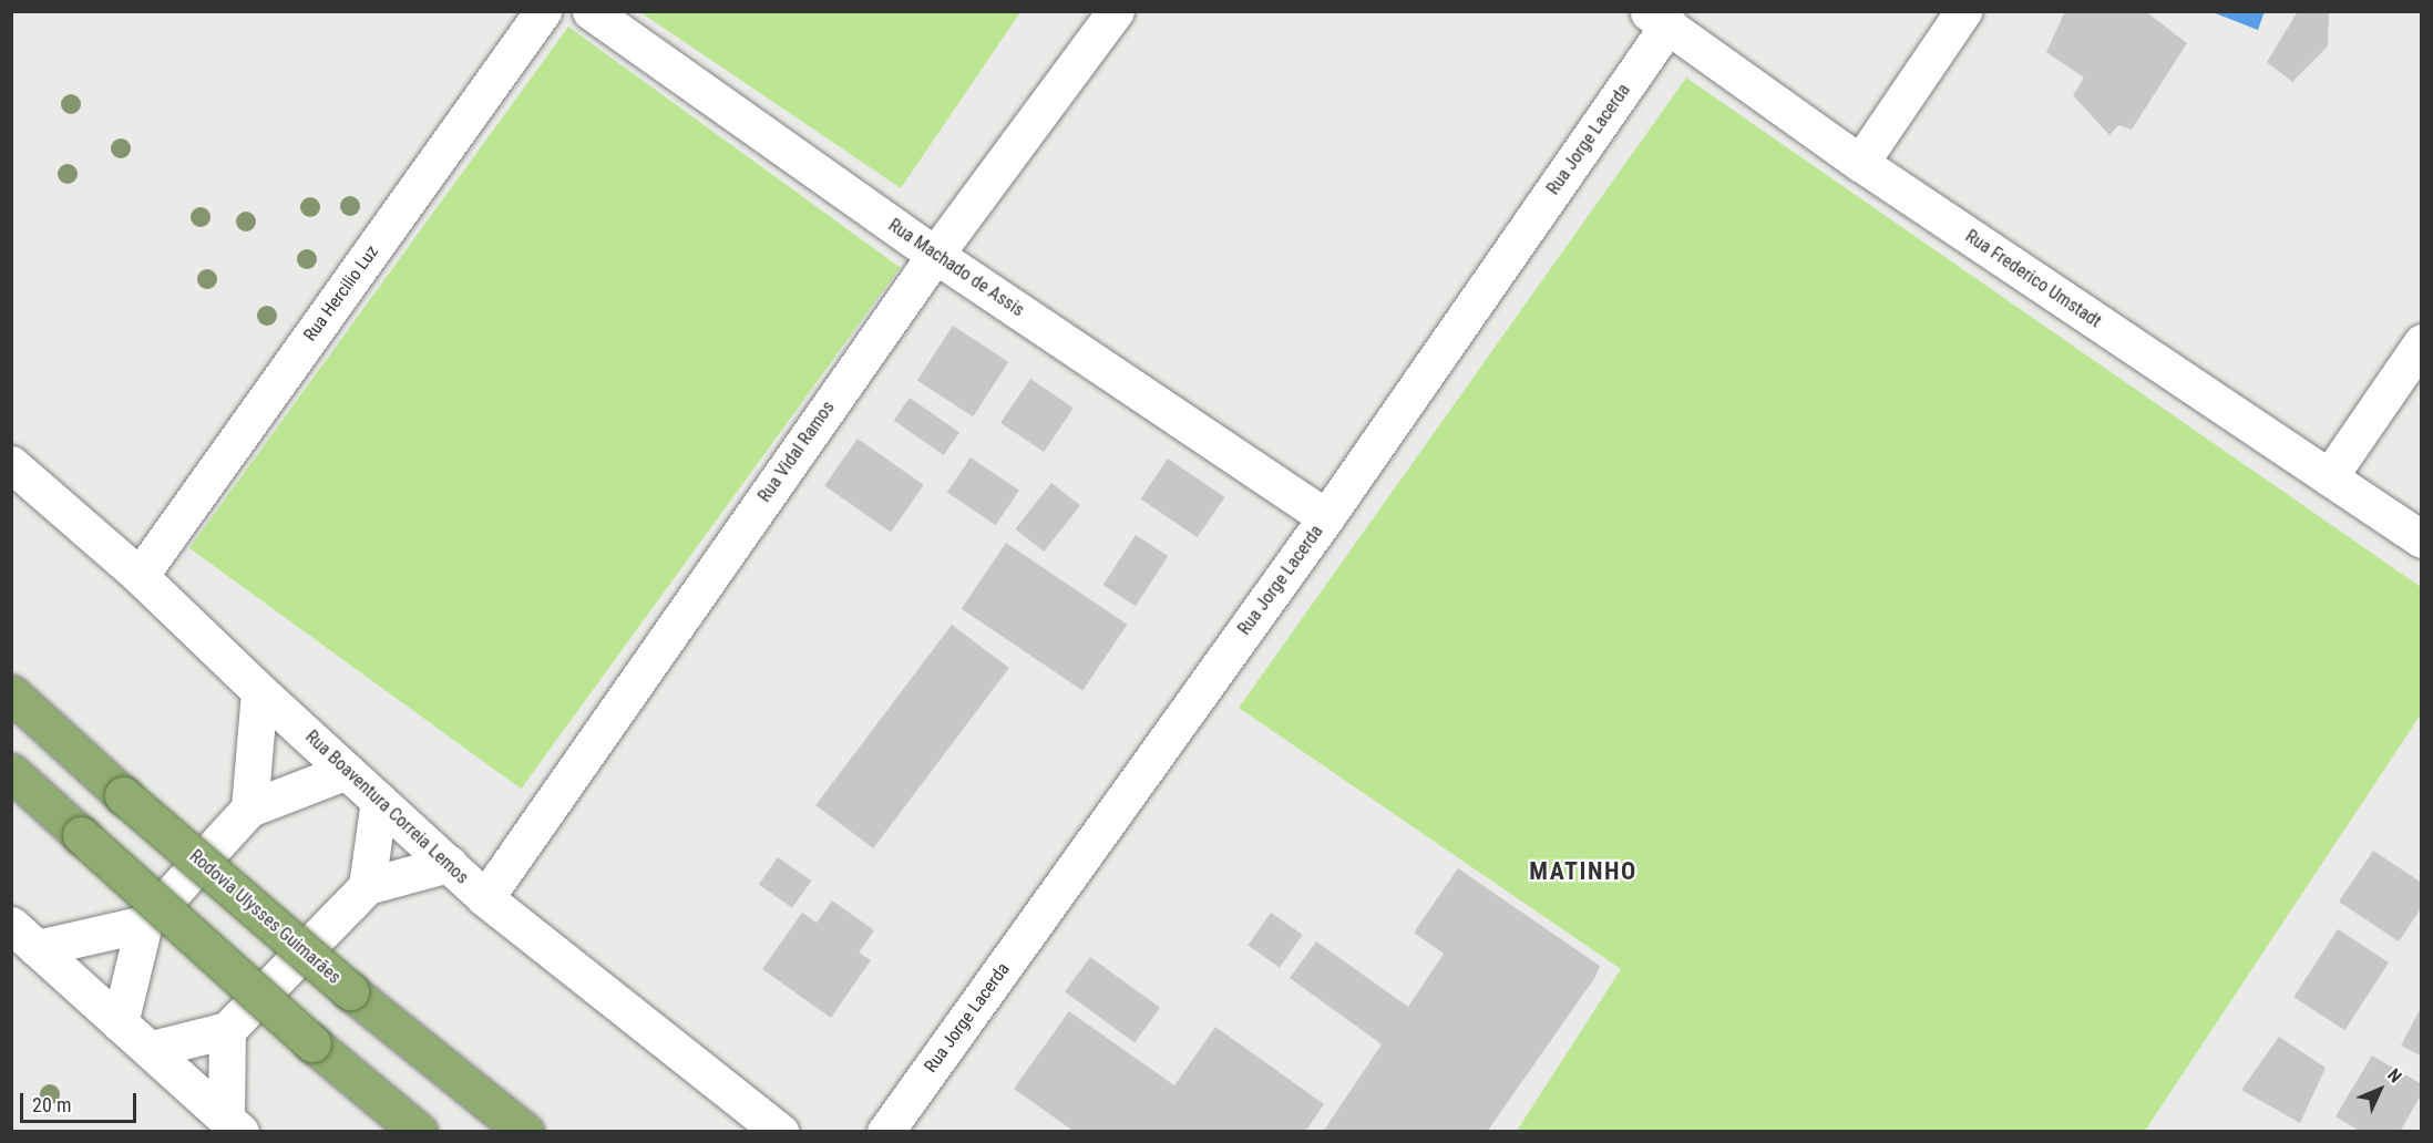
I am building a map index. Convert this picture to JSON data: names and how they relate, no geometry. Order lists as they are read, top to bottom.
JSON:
{
  "streets": {
    "highway": ["Rodovia Ulysses Guimarães"],
    "street": [
      "Rua Jorge Lacerda",
      "Rua Machado de Assis",
      "Rua Frederico Umstadt",
      "Rua Hercilio Luz",
      "Rua Vidal Ramos",
      "Rua Boaventura Correia Lemos"
    ]
  },
  "crossings": [
    ["Rua Jorge Lacerda", "Rua Machado de Assis"],
    ["Rua Jorge Lacerda", "Rua Frederico Umstadt"],
    ["Rua Machado de Assis", "Rua Vidal Ramos"],
    ["Rua Hercilio Luz", "Rua Boaventura Correia Lemos"],
    ["Rua Vidal Ramos", "Rua Boaventura Correia Lemos"]
  ],
  "districts": ["MATINHO"],
  "scale_bar": "20 m",
  "north": "top right"
}
